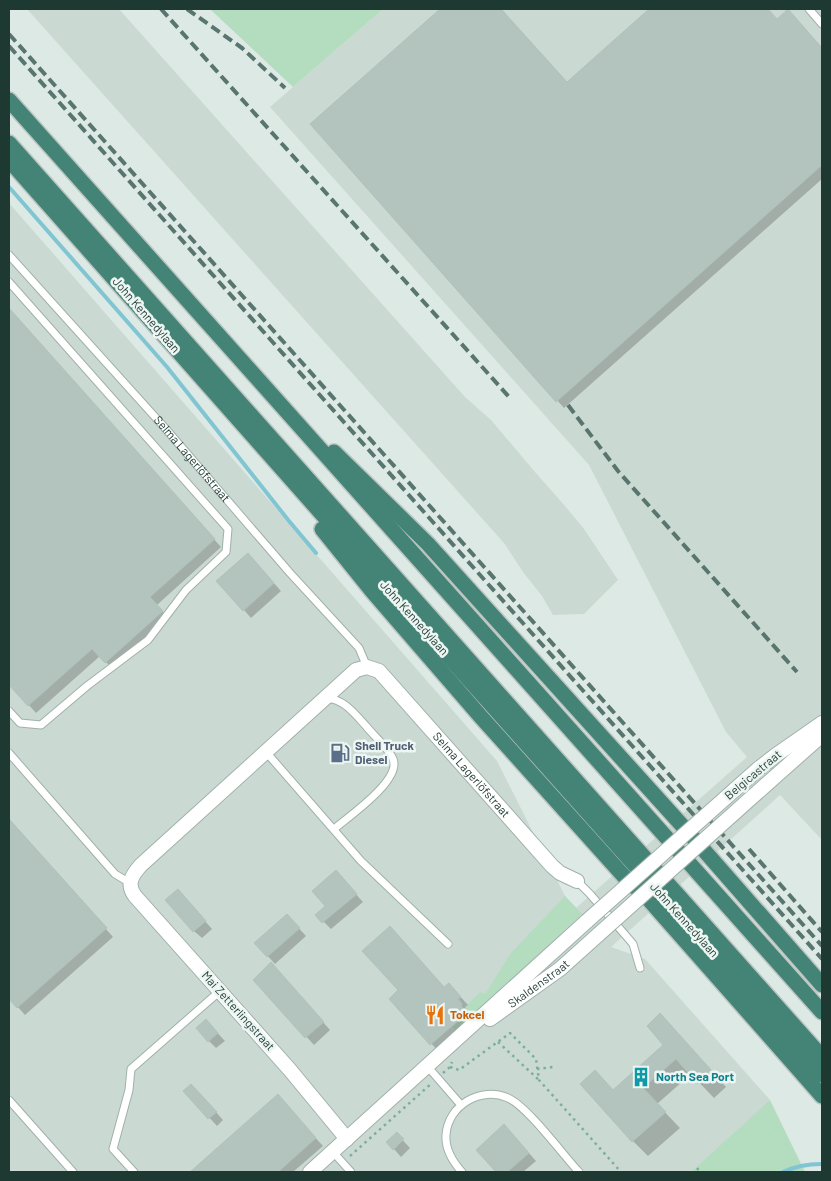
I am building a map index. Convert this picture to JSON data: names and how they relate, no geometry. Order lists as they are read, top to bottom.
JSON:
{
  "streets": {
    "highway": ["John Kennedylaan"],
    "street": [
      "Selma Lagerlöfstraat",
      "Belgicastraat",
      "Skaldenstraat",
      "Mai Zetterlingstraat"
    ]
  },
  "crossings": [
    ["Belgicastraat", "Skaldenstraat"],
    ["Skaldenstraat", "Mai Zetterlingstraat"]
  ],
  "places": {
    "fuel station": ["Shell Truck Diesel"],
    "restaurant": ["Tokcel"],
    "building": ["North Sea Port"]
  }
}
